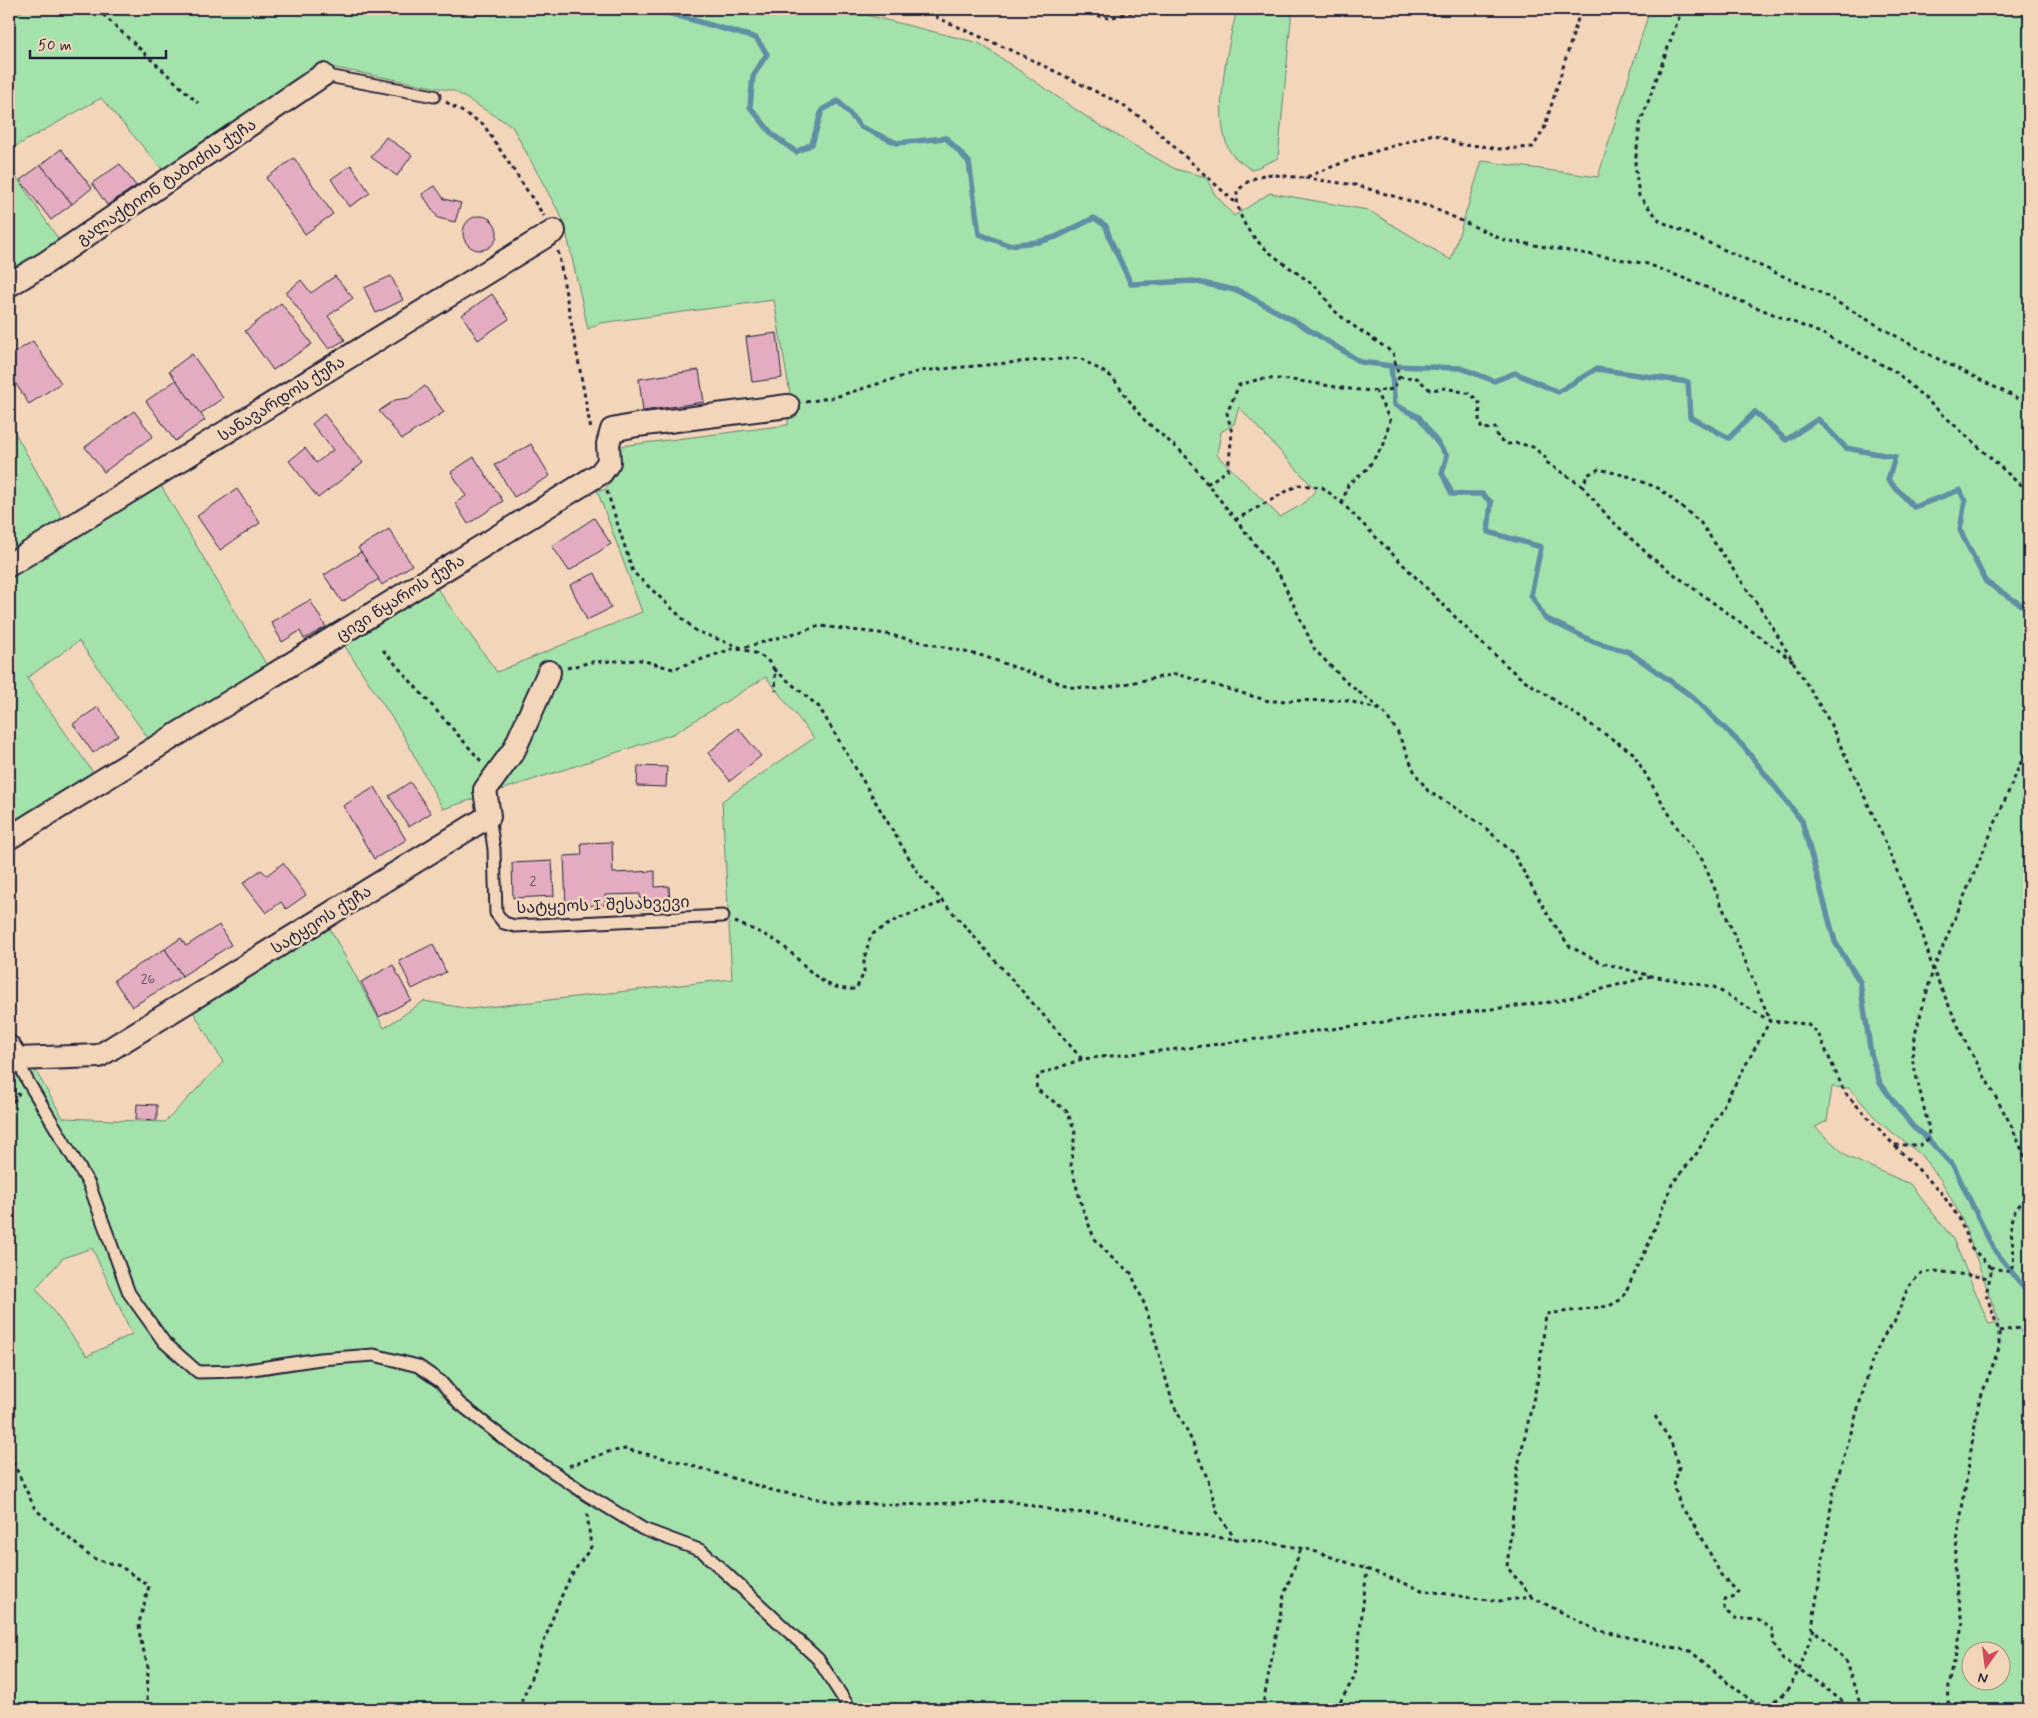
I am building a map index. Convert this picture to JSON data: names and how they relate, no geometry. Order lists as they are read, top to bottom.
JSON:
{
  "streets": {
    "street": [
      "გალაქტიონ ტაბიძის ქუჩა",
      "სანავარდოს ქუჩა",
      "ცივი წყაროს ქუჩა",
      "სატყეოს ქუჩა"
    ],
    "lane": ["სატყეოს I შესახვევი"]
  },
  "crossings": [
    ["სატყეოს I შესახვევი", "სატყეოს ქუჩა"]
  ],
  "house_numbers": ["2", "26"],
  "scale_bar": "50 m",
  "north": "bottom"
}
